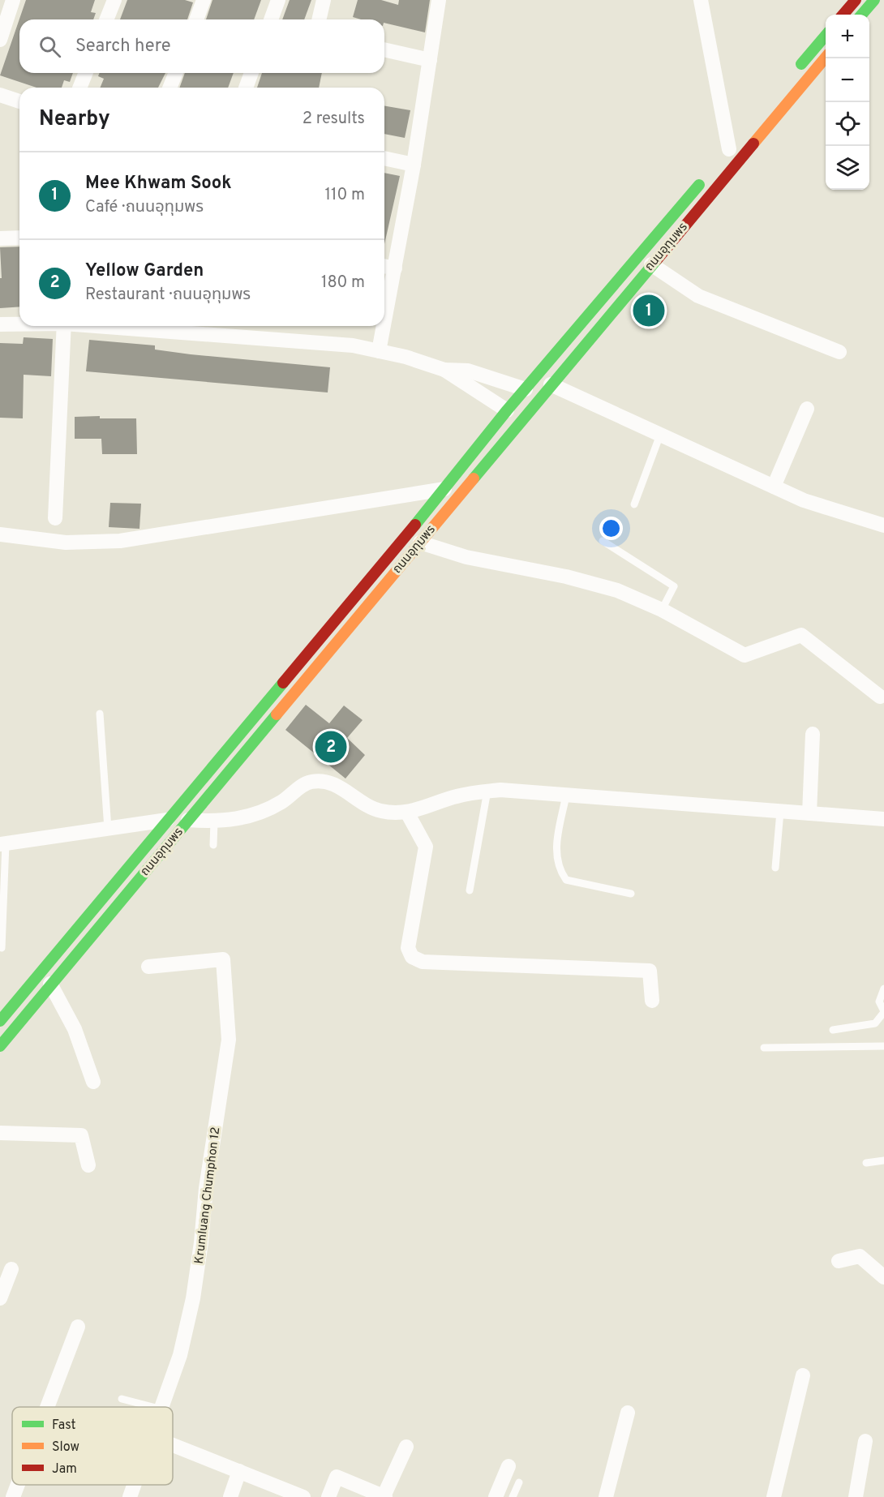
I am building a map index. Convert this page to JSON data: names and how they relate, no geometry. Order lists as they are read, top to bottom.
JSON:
{
  "streets": {
    "street": ["ถนนอุทุมพร", "Krumluang Chumphon 12"]
  },
  "legend": ["Fast", "Slow", "Jam"],
  "page": {
    "map_buttons": ["+", "−"],
    "search": "Search here",
    "heading": ["Nearby", "2 results"],
    "list": [
      {
        "mark": "1",
        "name": "Mee Khwam Sook",
        "note": "Café · ถนนอุทุมพร",
        "value": "110 m"
      },
      {
        "mark": "2",
        "name": "Yellow Garden",
        "note": "Restaurant · ถนนอุทุมพร",
        "value": "180 m"
      }
    ],
    "pins": ["1", "2"]
  }
}
